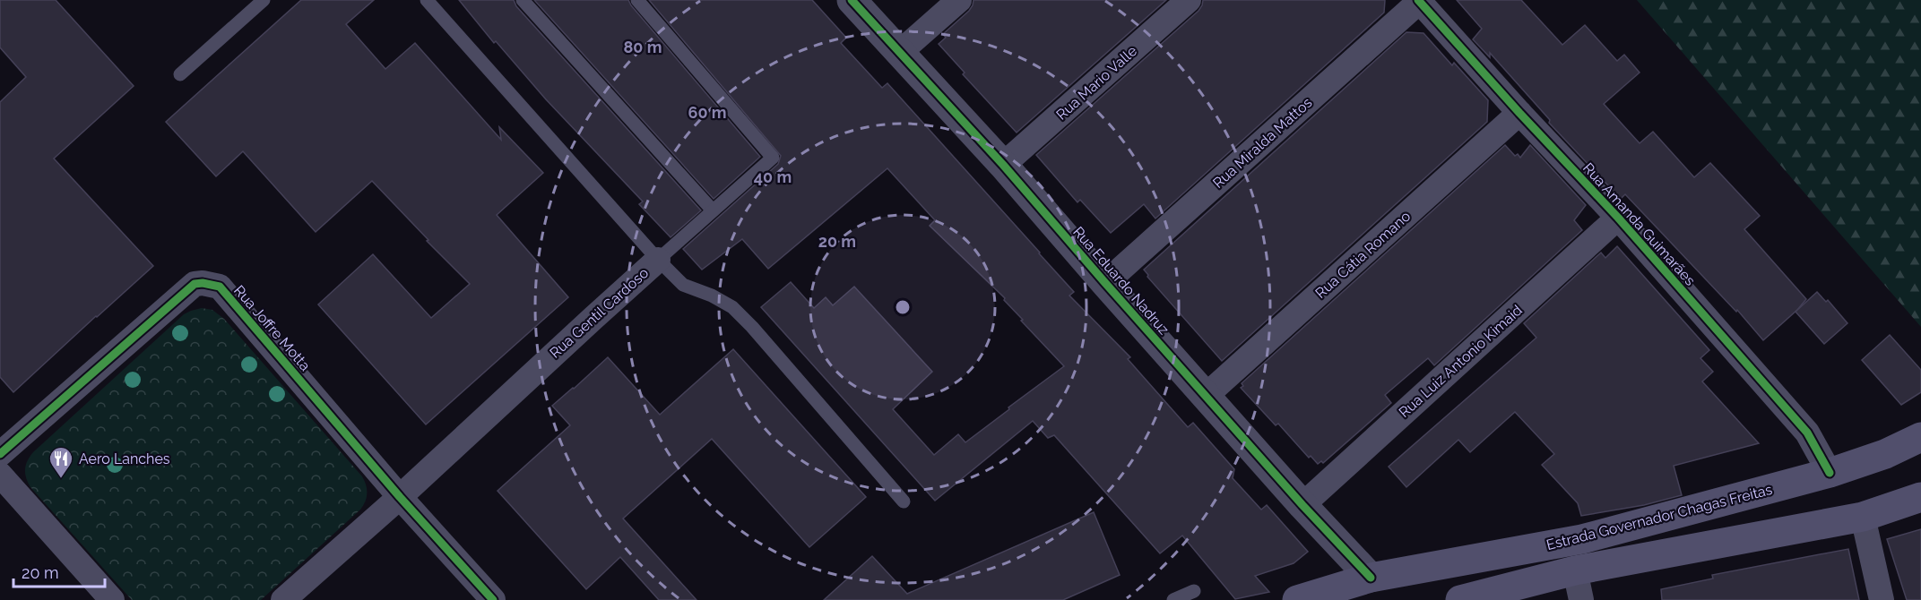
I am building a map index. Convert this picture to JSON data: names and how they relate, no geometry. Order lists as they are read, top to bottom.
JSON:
{
  "streets": {
    "main road": ["Estrada Governador Chagas Freitas"],
    "street": [
      "Rua Mario Valle",
      "Rua Miralda Mattos",
      "Rua Amanda Guimarães",
      "Rua Cátia Romano",
      "Rua Eduardo Nadruz",
      "Rua Gentil Cardoso",
      "Rua Joffre Motta",
      "Rua Luiz Antonio Kimaid"
    ]
  },
  "crossings": [
    ["Rua Mario Valle", "Rua Eduardo Nadruz"],
    ["Rua Miralda Mattos", "Rua Amanda Guimarães"],
    ["Rua Miralda Mattos", "Rua Eduardo Nadruz"],
    ["Rua Amanda Guimarães", "Rua Cátia Romano"],
    ["Rua Amanda Guimarães", "Rua Luiz Antonio Kimaid"],
    ["Rua Amanda Guimarães", "Estrada Governador Chagas Freitas"],
    ["Rua Cátia Romano", "Rua Eduardo Nadruz"],
    ["Rua Eduardo Nadruz", "Rua Luiz Antonio Kimaid"],
    ["Rua Eduardo Nadruz", "Estrada Governador Chagas Freitas"],
    ["Rua Gentil Cardoso", "Rua Joffre Motta"]
  ],
  "places": {
    "restaurant": ["Aero Lanches"]
  },
  "scale_bar": "20 m",
  "rings": [
    "80 m",
    "60 m",
    "40 m",
    "20 m"
  ]
}
